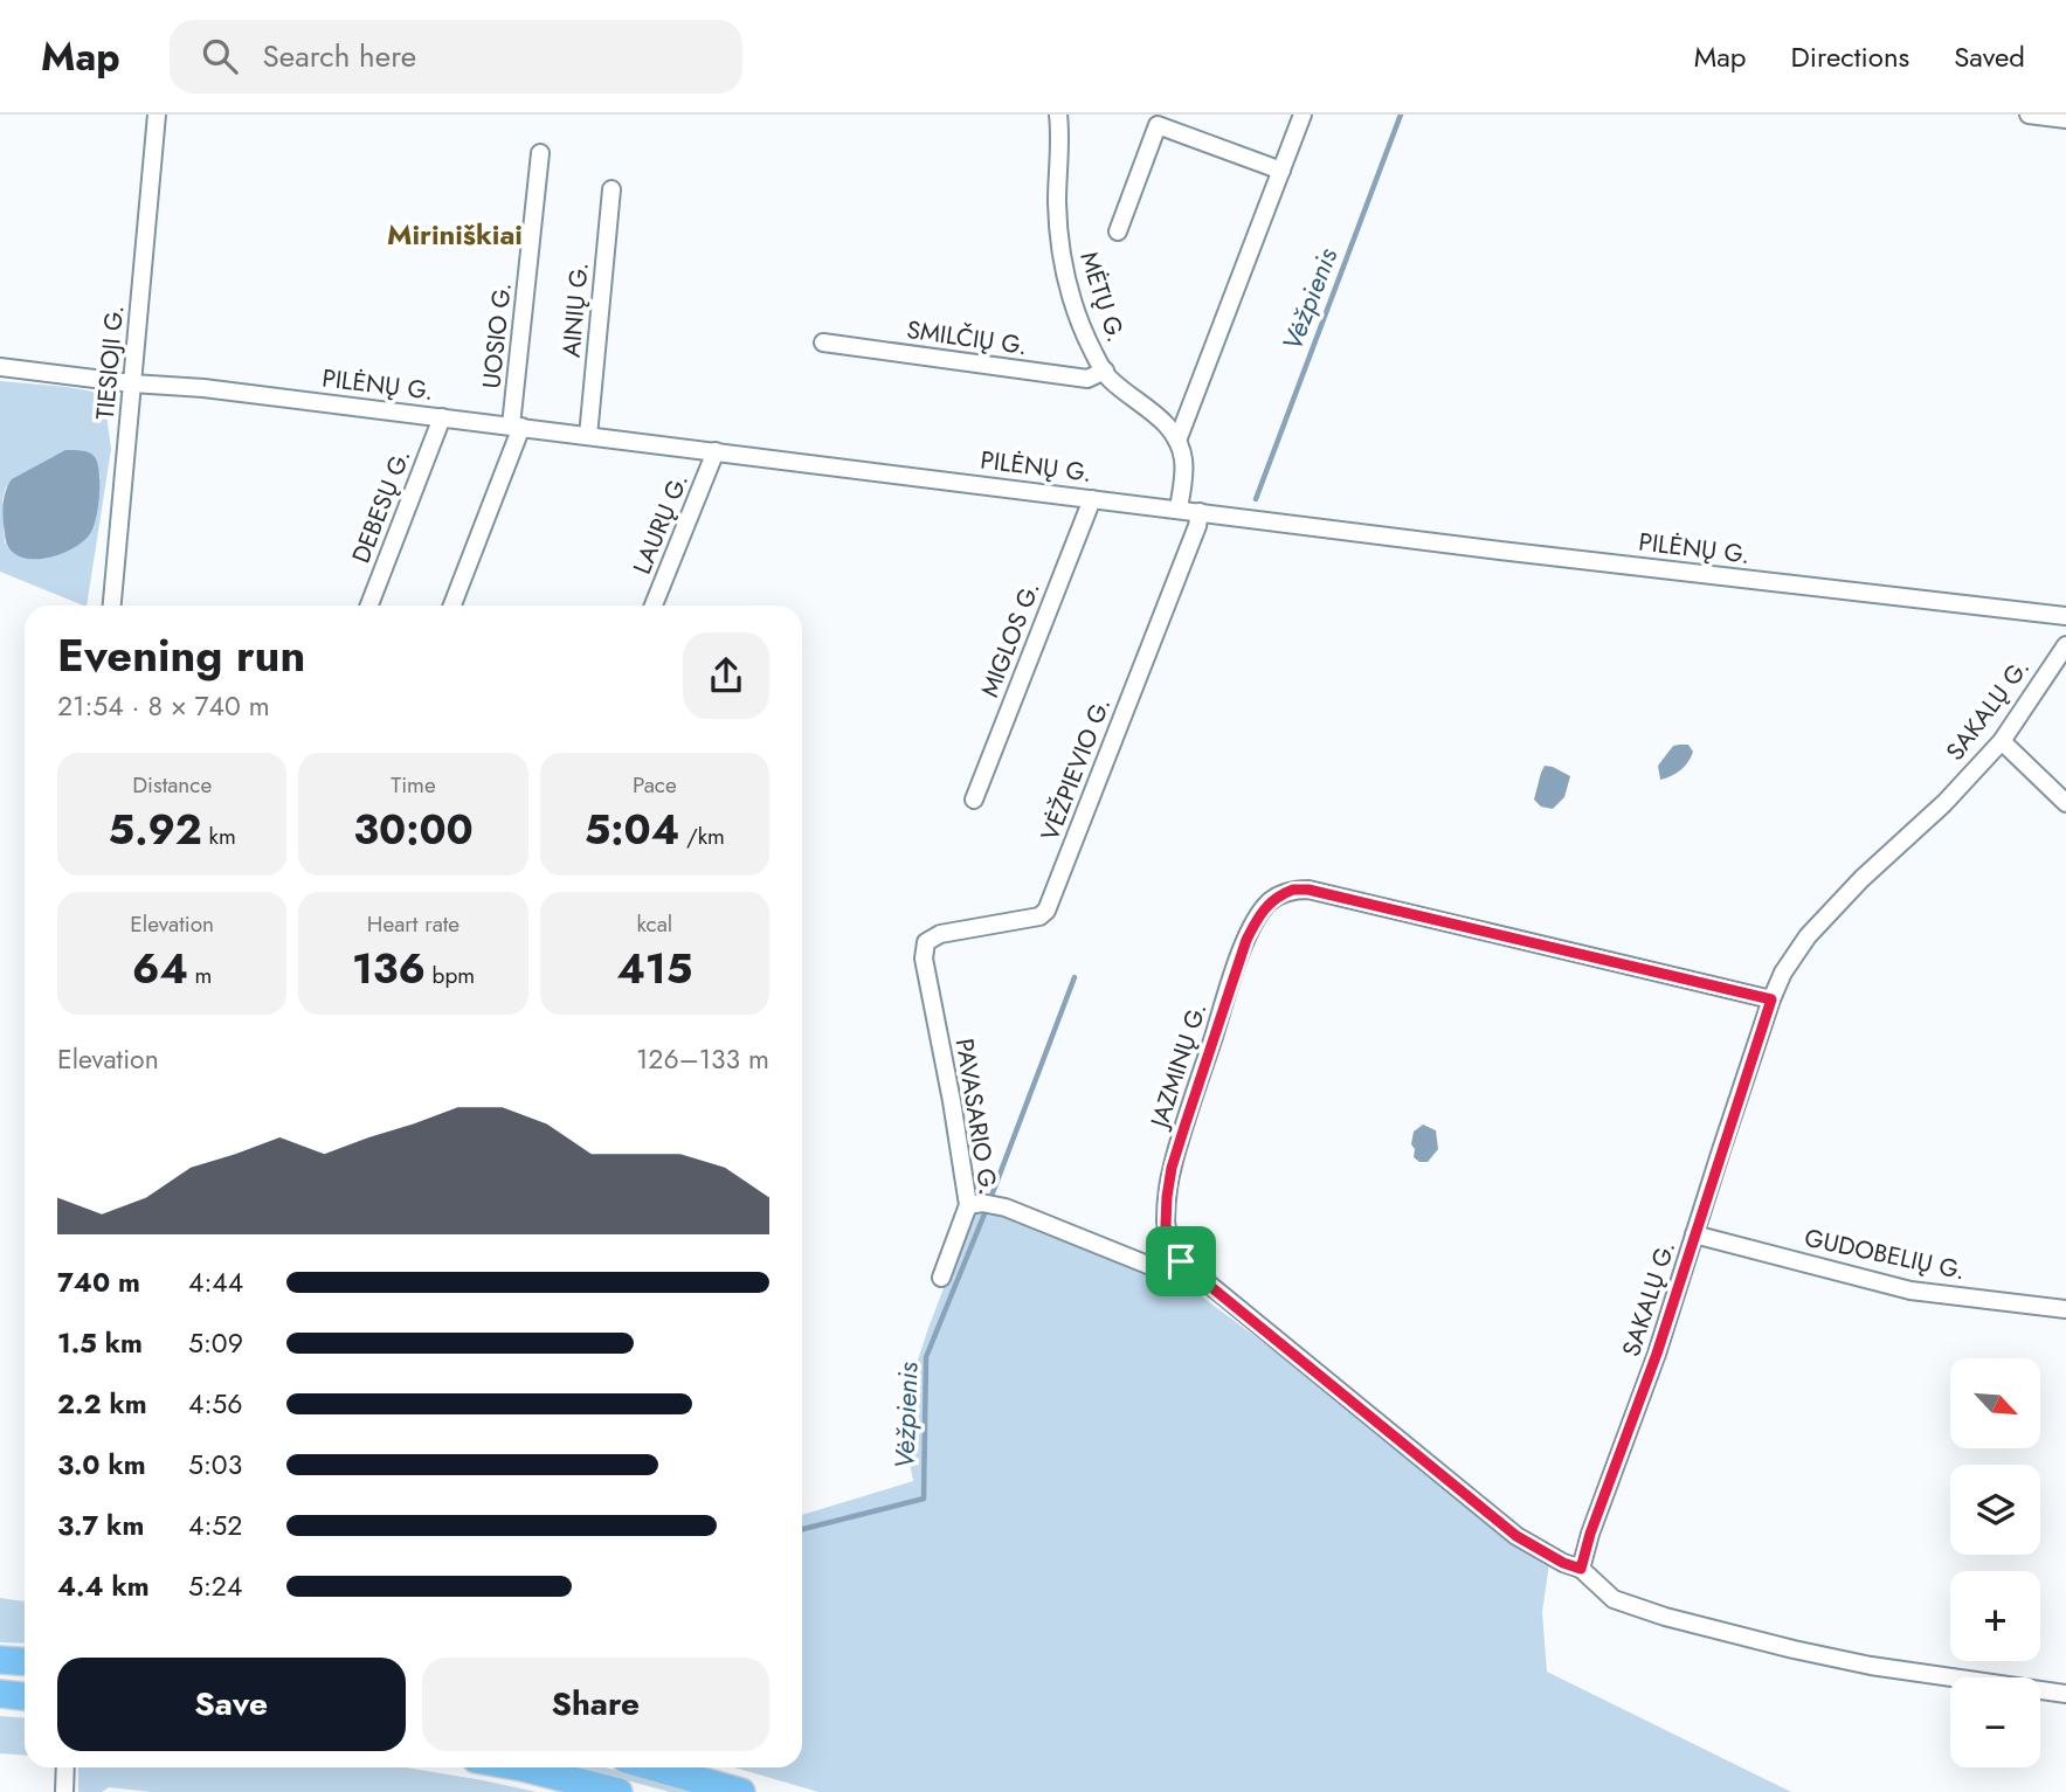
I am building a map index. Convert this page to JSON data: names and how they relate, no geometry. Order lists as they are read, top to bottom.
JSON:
{
  "streets": {
    "street": [
      "MĖTŲ G.",
      "AINIŲ G.",
      "UOSIO G.",
      "SMILČIŲ G.",
      "TIESIOJI G.",
      "PILĖNŲ G.",
      "DEBESŲ G.",
      "LAURŲ G.",
      "MIGLOS G.",
      "SAKALŲ G.",
      "VĖŽPIEVIO G.",
      "JAZMINŲ G.",
      "PAVASARIO G.",
      "GUDOBELIŲ G."
    ]
  },
  "crossings": [
    ["MĖTŲ G.", "SMILČIŲ G."],
    ["AINIŲ G.", "PILĖNŲ G."],
    ["UOSIO G.", "PILĖNŲ G."],
    ["TIESIOJI G.", "PILĖNŲ G."],
    ["PILĖNŲ G.", "DEBESŲ G."],
    ["PILĖNŲ G.", "LAURŲ G."],
    ["PILĖNŲ G.", "MIGLOS G."],
    ["PILĖNŲ G.", "VĖŽPIEVIO G."],
    ["SAKALŲ G.", "JAZMINŲ G."],
    ["SAKALŲ G.", "GUDOBELIŲ G."],
    ["VĖŽPIEVIO G.", "PAVASARIO G."]
  ],
  "districts": ["Miriniškiai"],
  "water": ["Vėžpienis"],
  "north": "bottom right",
  "page": {
    "header": "Map",
    "search": "Search here",
    "nav": ["Map", "Directions", "Saved"],
    "heading": ["Evening run", "21:54 · 8 × 740 m"],
    "stats": [
      ["Distance", "5.92 km"],
      ["Time", "30:00"],
      ["Pace", "5:04 /km"],
      ["Elevation", "64 m"],
      ["Heart rate", "136 bpm"],
      ["kcal", "415"]
    ],
    "chart": ["Elevation", "126–133 m"],
    "list": [
      {
        "name": "740 m",
        "note": "4:44"
      },
      {
        "name": "1.5 km",
        "note": "5:09"
      },
      {
        "name": "2.2 km",
        "note": "4:56"
      },
      {
        "name": "3.0 km",
        "note": "5:03"
      },
      {
        "name": "3.7 km",
        "note": "4:52"
      },
      {
        "name": "4.4 km",
        "note": "5:24"
      }
    ],
    "map_buttons": ["+", "−"],
    "buttons": ["Save", "Share"]
  }
}
